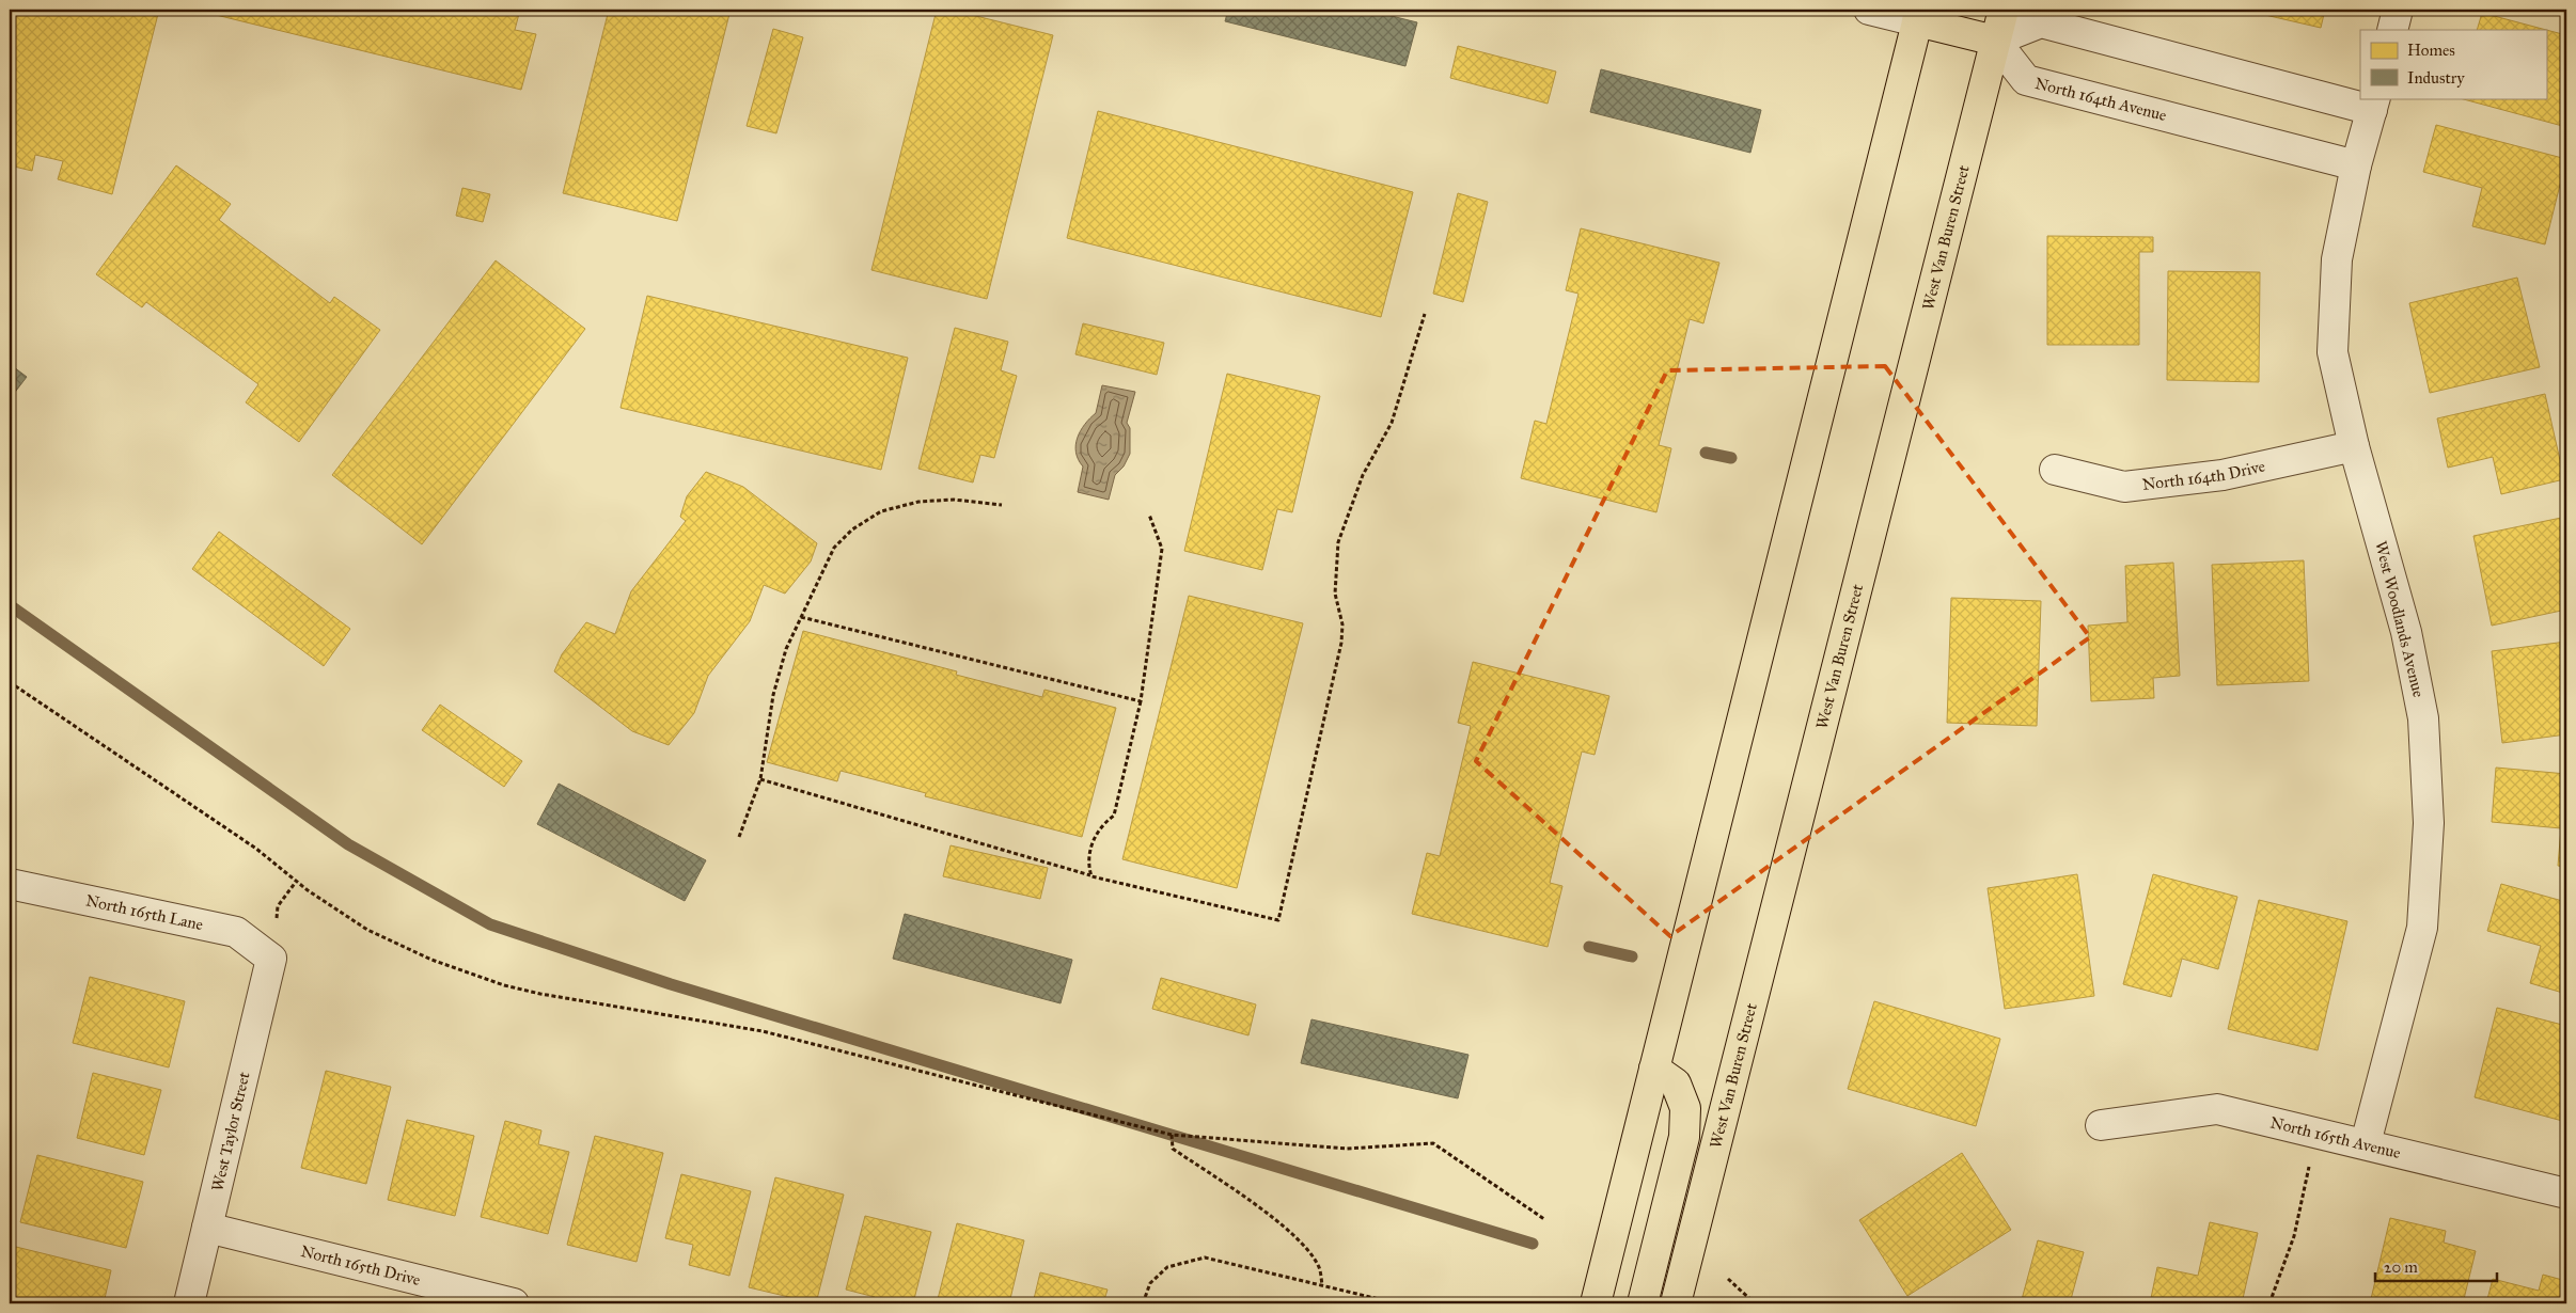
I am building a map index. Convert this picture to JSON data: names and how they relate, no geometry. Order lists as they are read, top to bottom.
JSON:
{
  "streets": {
    "main road": ["West Van Buren Street"],
    "street": [
      "North 164th Avenue",
      "North 164th Drive",
      "West Woodlands Avenue",
      "North 165th Lane",
      "West Taylor Street",
      "North 165th Avenue",
      "North 165th Drive"
    ]
  },
  "crossings": [
    ["North 164th Avenue", "West Van Buren Street"],
    ["North 164th Avenue", "West Woodlands Avenue"],
    ["North 164th Drive", "West Woodlands Avenue"],
    ["West Woodlands Avenue", "North 165th Avenue"],
    ["North 165th Lane", "West Taylor Street"],
    ["West Taylor Street", "North 165th Drive"]
  ],
  "legend": ["Homes", "Industry"],
  "scale_bar": "20 m"
}
